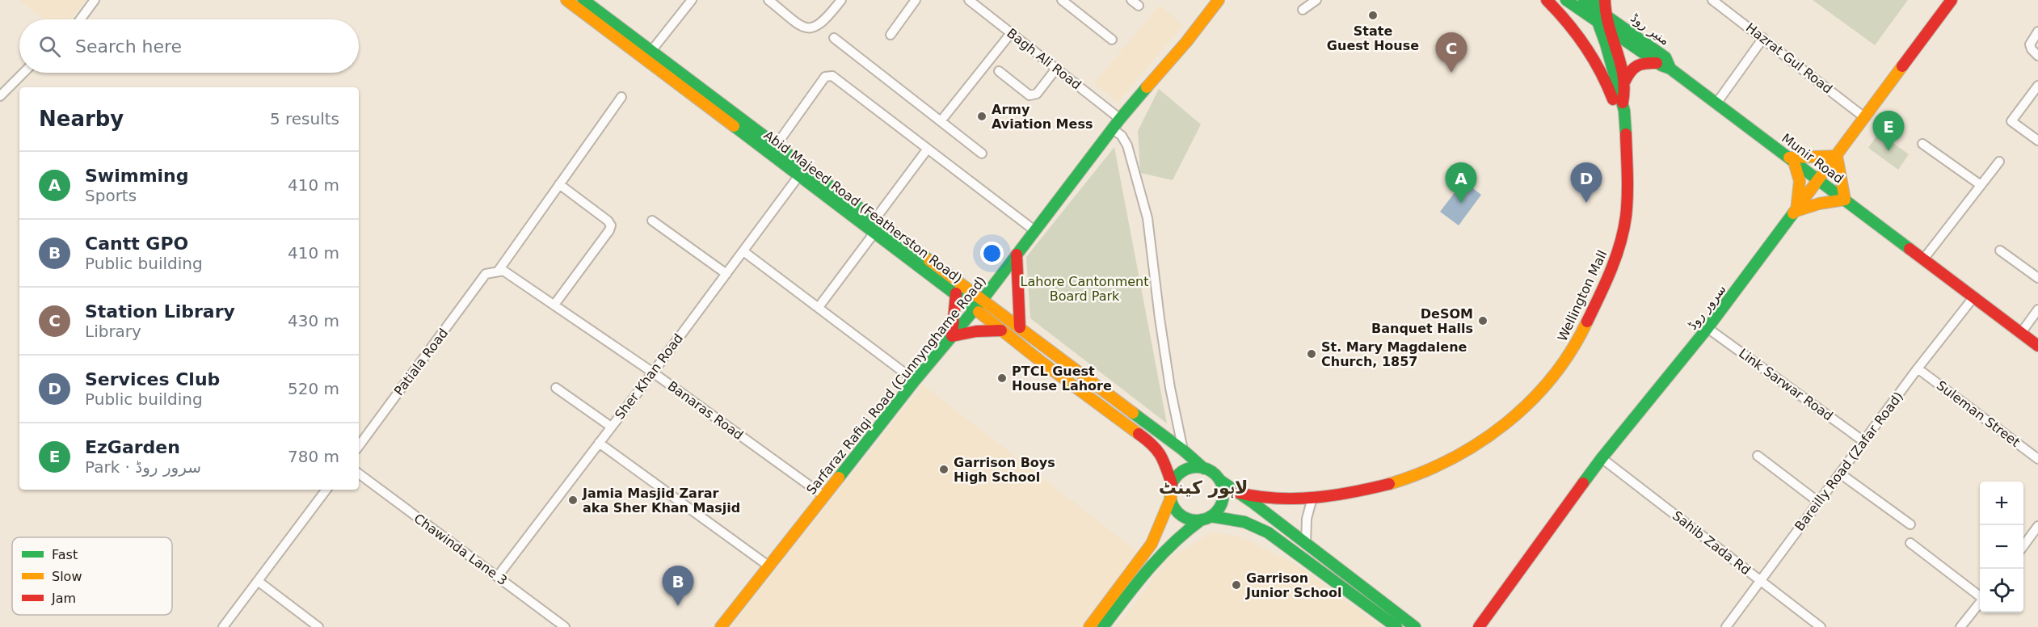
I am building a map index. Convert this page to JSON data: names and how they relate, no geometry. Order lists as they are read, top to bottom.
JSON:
{
  "streets": {
    "street": [
      "منیر روڈ",
      "Hazrat Gul Road",
      "Bagh Ali Road",
      "Munir Road",
      "Abid Majeed Road (Featherston Road)",
      "Wellington Mall",
      "سرور روڈ",
      "Patiala Road",
      "Sher Khan Road",
      "Link Sarwar Road",
      "Sarfaraz Rafiqi Road (Cunnynghame Road)",
      "Banaras Road",
      "Suleman Street",
      "Bareilly Road (Zafar Road)",
      "Sahib Zada Rd",
      "Chawinda Lane 3"
    ]
  },
  "crossings": [
    ["منیر روڈ", "Munir Road"],
    ["منیر روڈ", "Wellington Mall"],
    ["Hazrat Gul Road", "سرور روڈ"],
    ["Bagh Ali Road", "Sarfaraz Rafiqi Road (Cunnynghame Road)"],
    ["Munir Road", "Wellington Mall"],
    ["Munir Road", "سرور روڈ"],
    ["Munir Road", "Bareilly Road (Zafar Road)"],
    ["Abid Majeed Road (Featherston Road)", "Sher Khan Road"],
    ["Abid Majeed Road (Featherston Road)", "Sarfaraz Rafiqi Road (Cunnynghame Road)"],
    ["سرور روڈ", "Link Sarwar Road"],
    ["سرور روڈ", "Sahib Zada Rd"],
    ["Patiala Road", "Banaras Road"],
    ["Sher Khan Road", "Banaras Road"],
    ["Sher Khan Road", "Chawinda Lane 3"],
    ["Link Sarwar Road", "Bareilly Road (Zafar Road)"],
    ["Sarfaraz Rafiqi Road (Cunnynghame Road)", "Banaras Road"],
    ["Suleman Street", "Bareilly Road (Zafar Road)"],
    ["Bareilly Road (Zafar Road)", "Sahib Zada Rd"]
  ],
  "districts": ["لاہور کینٹ"],
  "parks": ["Lahore Cantonment Board Park"],
  "places": [
    "State Guest House",
    "Army Aviation Mess",
    "DeSOM Banquet Halls",
    "St. Mary Magdalene Church, 1857",
    "PTCL Guest House Lahore",
    "Garrison Boys High School",
    "Jamia Masjid Zarar aka Sher Khan Masjid",
    "Garrison Junior School"
  ],
  "legend": ["Fast", "Slow", "Jam"],
  "page": {
    "search": "Search here",
    "pins": [
      "C",
      "E",
      "A",
      "D",
      "B"
    ],
    "heading": ["Nearby", "5 results"],
    "list": [
      {
        "mark": "A",
        "name": "Swimming",
        "note": "Sports",
        "value": "410 m"
      },
      {
        "mark": "B",
        "name": "Cantt GPO",
        "note": "Public building",
        "value": "410 m"
      },
      {
        "mark": "C",
        "name": "Station Library",
        "note": "Library",
        "value": "430 m"
      },
      {
        "mark": "D",
        "name": "Services Club",
        "note": "Public building",
        "value": "520 m"
      },
      {
        "mark": "E",
        "name": "EzGarden",
        "note": "Park · سرور روڈ",
        "value": "780 m"
      }
    ],
    "map_buttons": ["+", "−"]
  }
}
